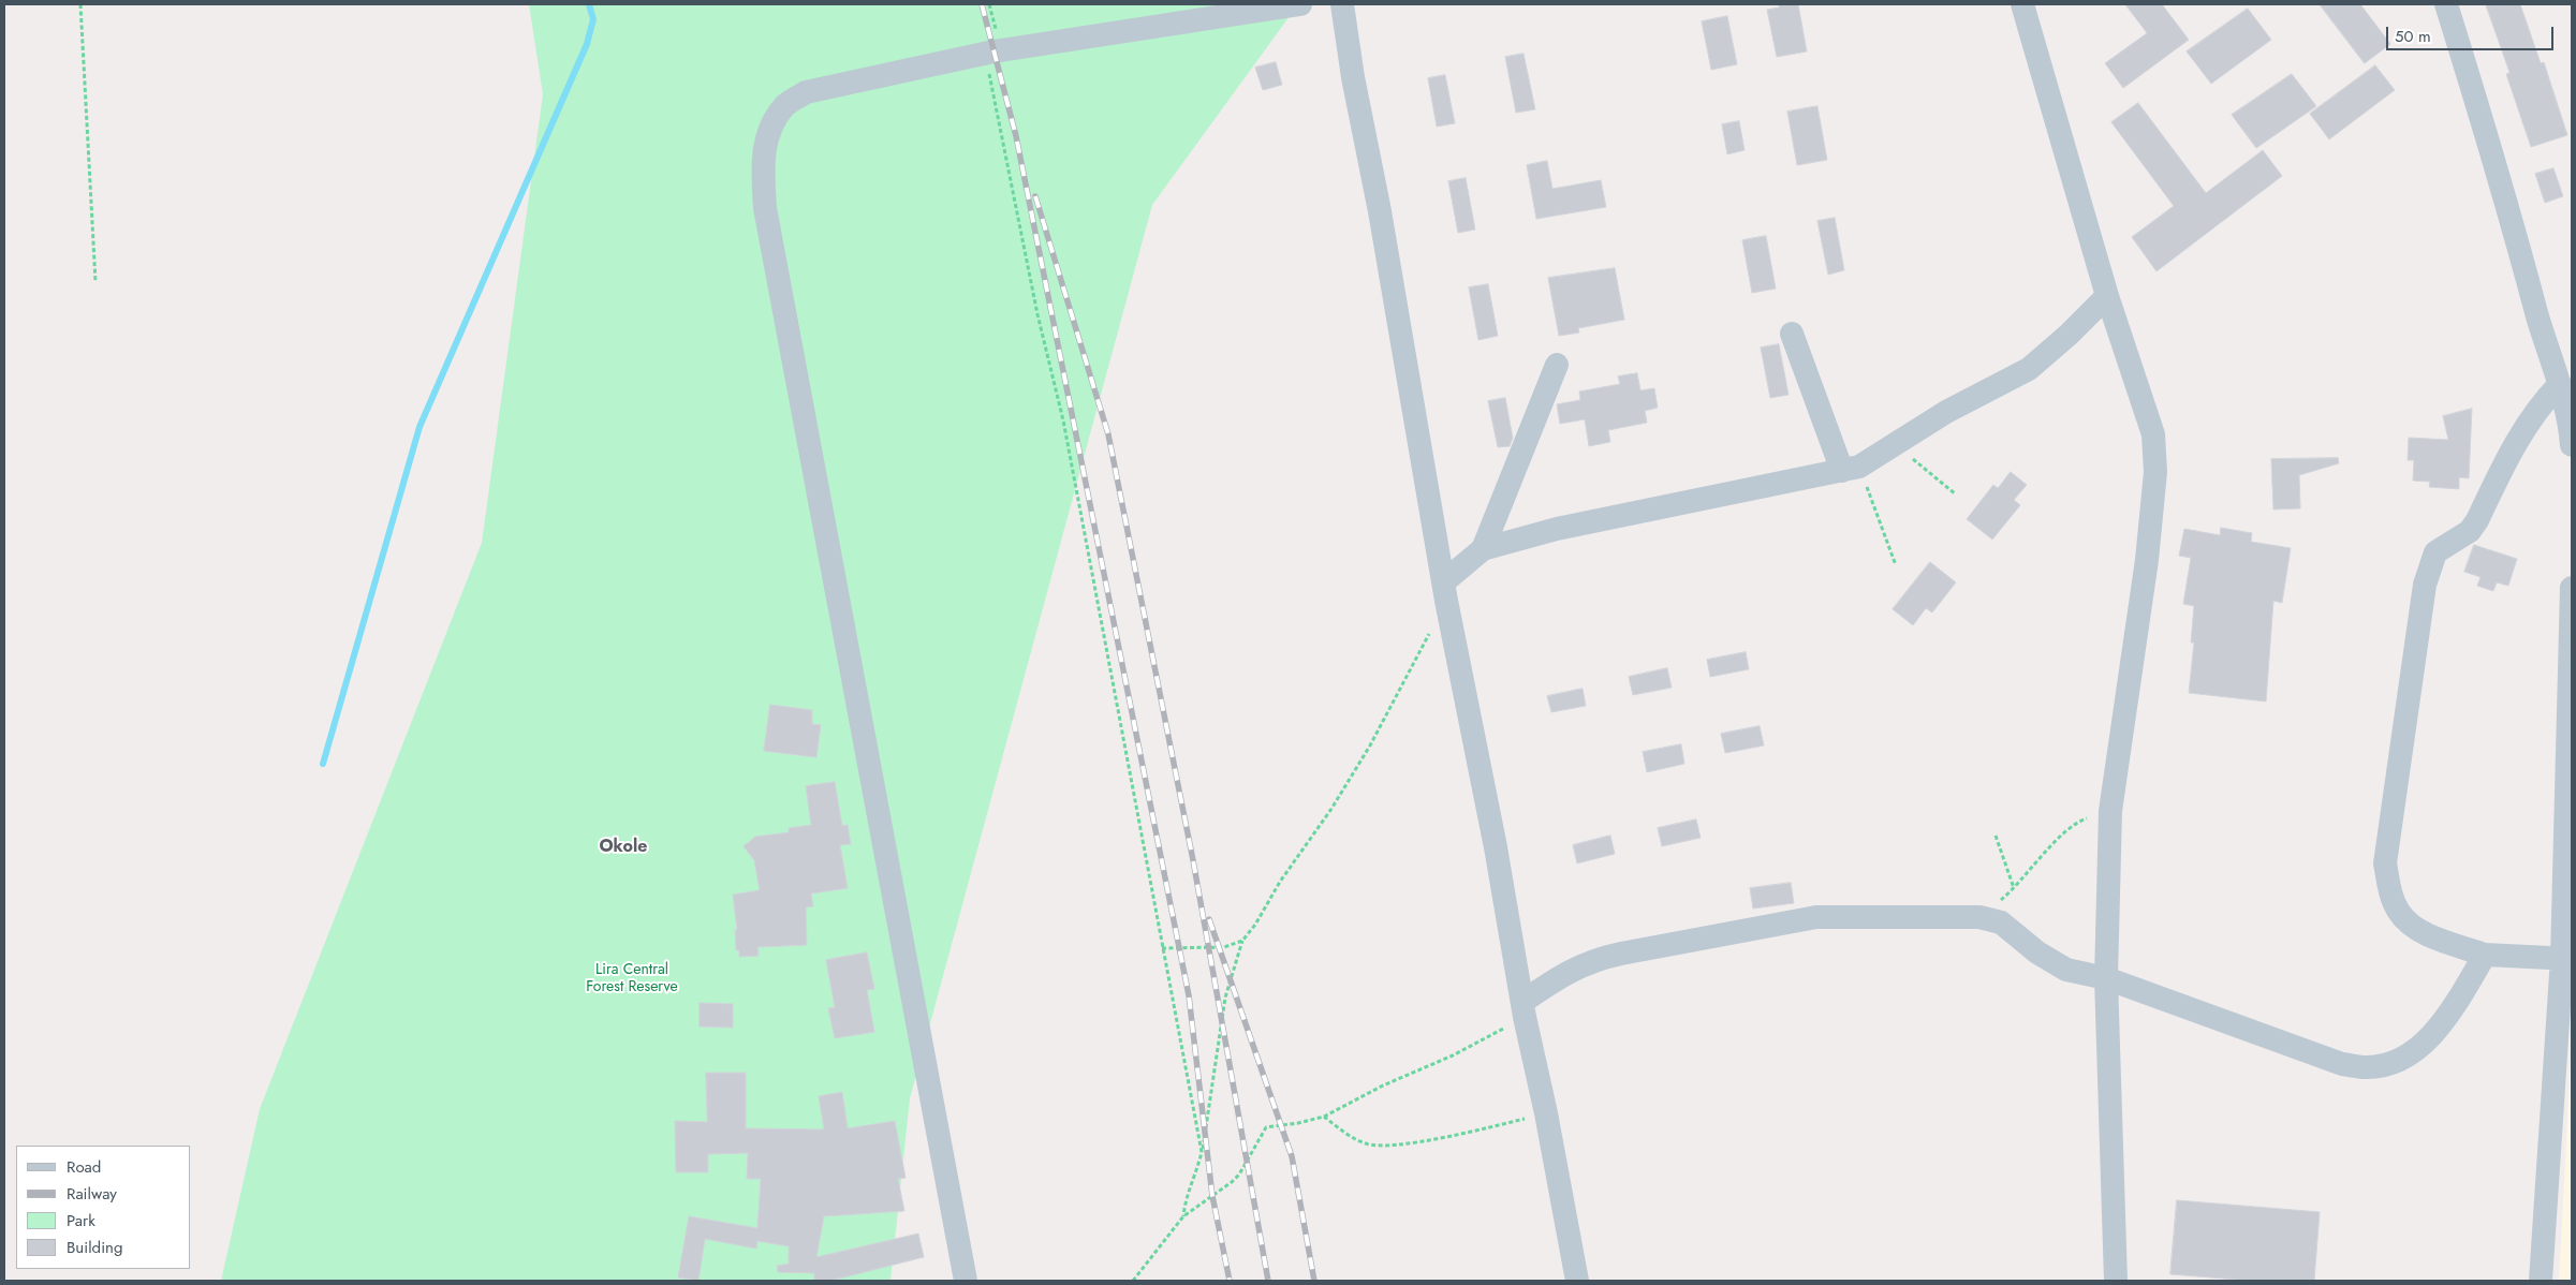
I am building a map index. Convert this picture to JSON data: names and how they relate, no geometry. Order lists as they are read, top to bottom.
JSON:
{
  "districts": ["Okole"],
  "parks": ["Lira Central Forest Reserve"],
  "legend": [
    "Road",
    "Railway",
    "Park",
    "Building"
  ],
  "scale_bar": "50 m"
}
